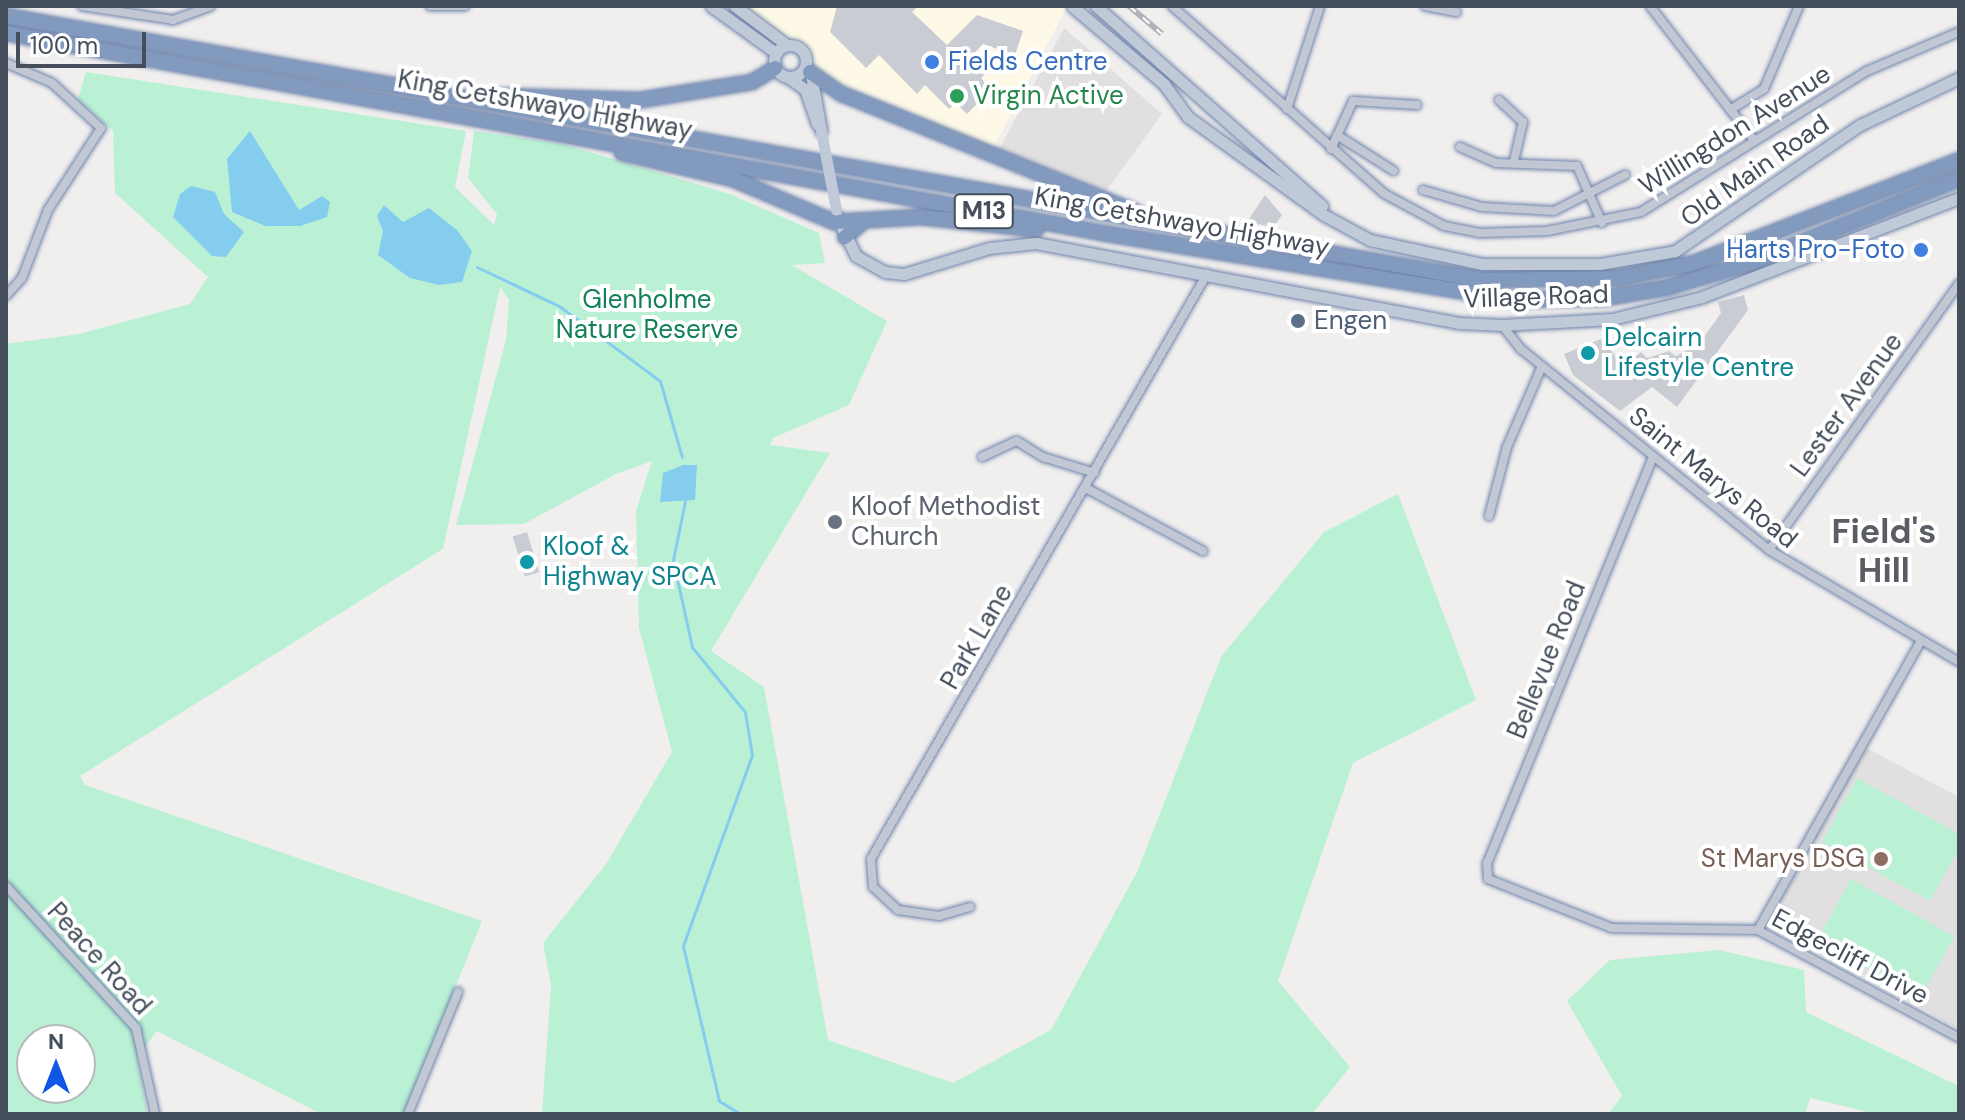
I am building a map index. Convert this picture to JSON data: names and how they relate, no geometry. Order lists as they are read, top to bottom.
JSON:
{
  "streets": {
    "highway": ["King Cetshwayo Highway", "M13"],
    "street": [
      "Willingdon Avenue",
      "Old Main Road",
      "Village Road",
      "Lester Avenue",
      "Saint Marys Road",
      "Park Lane",
      "Bellevue Road",
      "Edgecliff Drive",
      "Peace Road"
    ]
  },
  "crossings": [
    ["Village Road", "Saint Marys Road"],
    ["Village Road", "Park Lane"],
    ["Lester Avenue", "Saint Marys Road"],
    ["Saint Marys Road", "Bellevue Road"],
    ["Bellevue Road", "Edgecliff Drive"]
  ],
  "districts": ["Field's Hill"],
  "parks": ["Glenholme Nature Reserve"],
  "places": [
    "Fields Centre",
    "Virgin Active",
    "Harts Pro-Foto",
    "Engen",
    "Delcairn Lifestyle Centre",
    "Kloof Methodist Church",
    "Kloof & Highway SPCA",
    "St Marys DSG"
  ],
  "scale_bar": "100 m",
  "north": "top"
}
